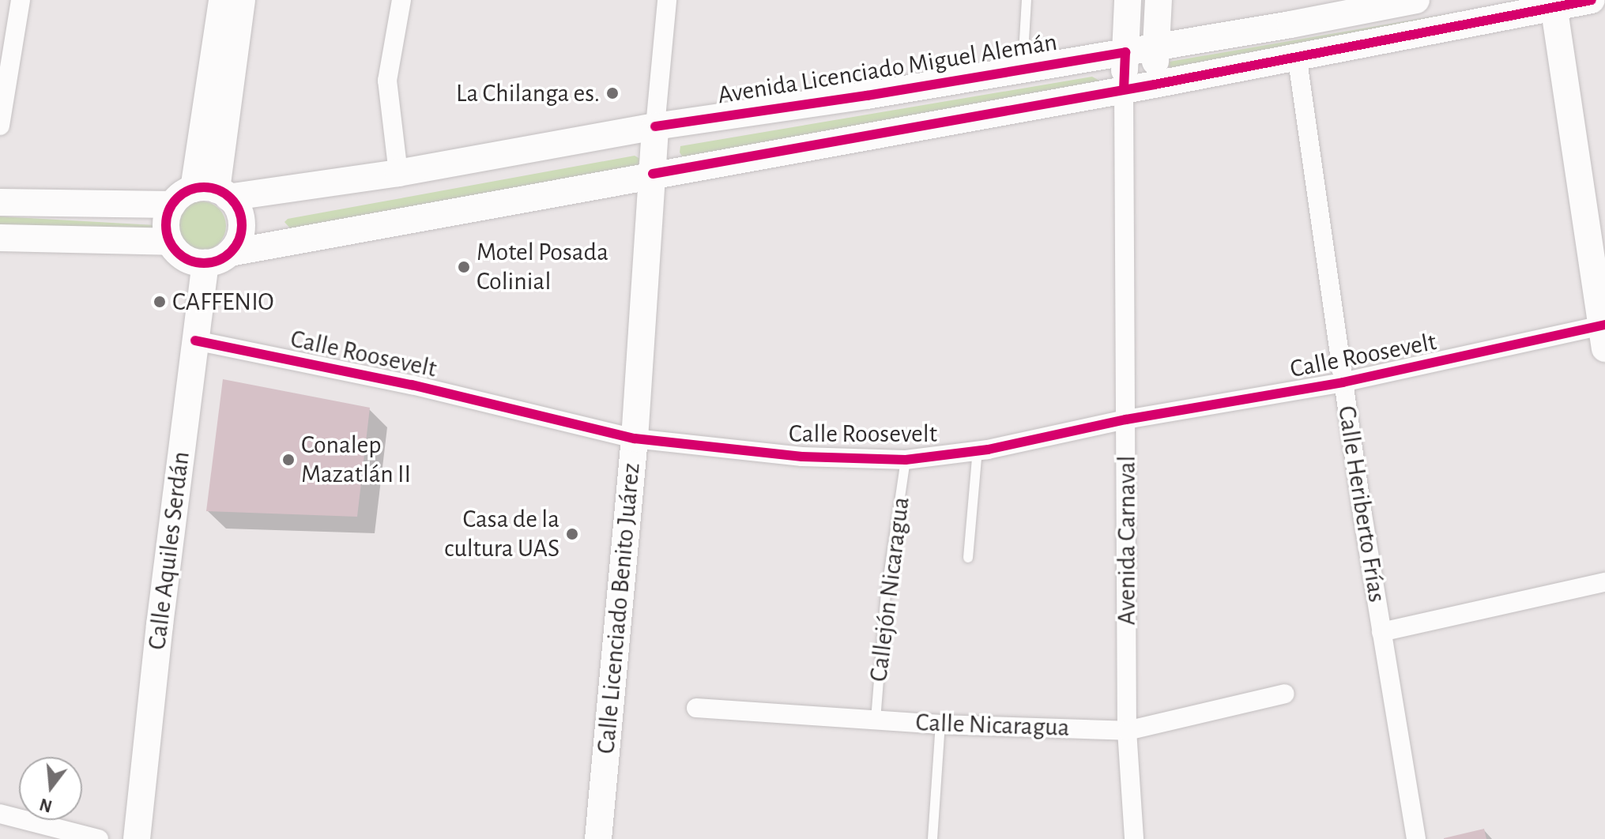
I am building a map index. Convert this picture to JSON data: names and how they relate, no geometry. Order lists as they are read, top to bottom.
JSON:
{
  "streets": {
    "main road": ["Avenida Licenciado Miguel Alemán", "Calle Aquiles Serdán", "Calle Licenciado Benito Juárez"],
    "street": [
      "Calle Roosevelt",
      "Calle Heriberto Frías",
      "Avenida Carnaval",
      "Calle Nicaragua"
    ],
    "lane": ["Callejón Nicaragua"]
  },
  "crossings": [
    ["Avenida Licenciado Miguel Alemán", "Calle Aquiles Serdán"],
    ["Avenida Licenciado Miguel Alemán", "Calle Licenciado Benito Juárez"],
    ["Calle Roosevelt", "Calle Heriberto Frías"],
    ["Calle Roosevelt", "Avenida Carnaval"],
    ["Calle Roosevelt", "Calle Aquiles Serdán"],
    ["Calle Roosevelt", "Callejón Nicaragua"],
    ["Calle Roosevelt", "Calle Licenciado Benito Juárez"],
    ["Avenida Carnaval", "Calle Nicaragua"],
    ["Callejón Nicaragua", "Calle Nicaragua"]
  ],
  "places": [
    "La Chilanga es.",
    "Motel Posada Colinial",
    "CAFFENIO",
    "Conalep Mazatlán II",
    "Casa de la cultura UAS"
  ],
  "north": "bottom"
}
